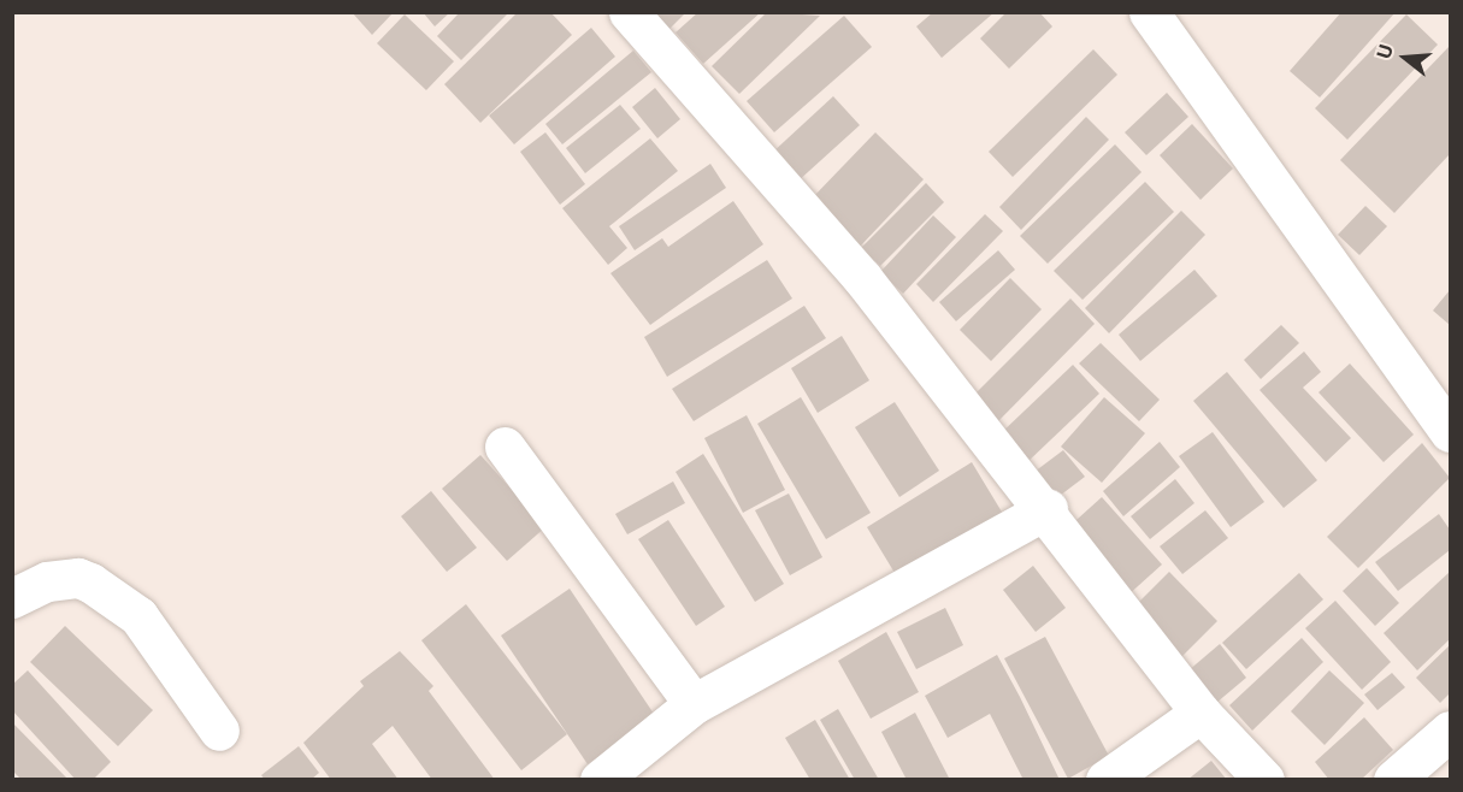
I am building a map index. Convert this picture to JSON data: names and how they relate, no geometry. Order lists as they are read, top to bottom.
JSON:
{
  "north": "left"
}
